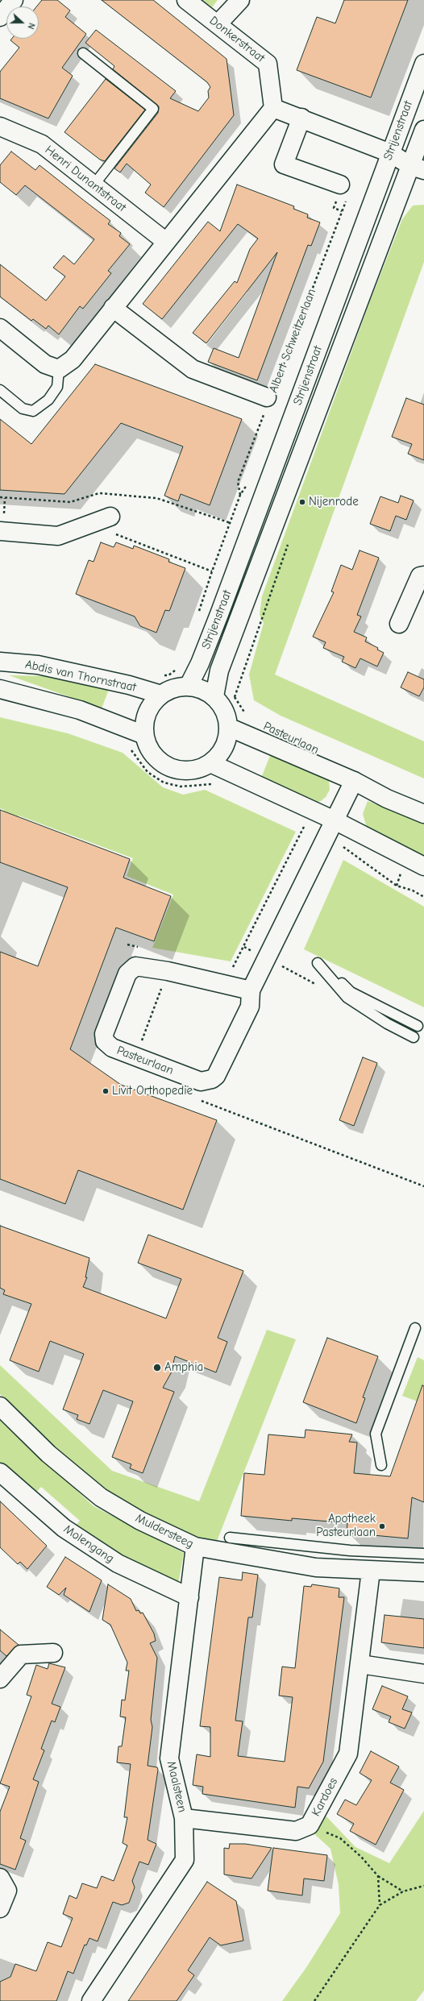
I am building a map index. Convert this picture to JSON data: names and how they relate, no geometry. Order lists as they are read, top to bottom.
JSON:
{
  "streets": {
    "street": [
      "Donkerstraat",
      "Strijenstraat",
      "Henri Dunantstraat",
      "Albert Schweitzerlaan",
      "Abdis van Thornstraat",
      "Pasteurlaan",
      "Muldersteeg",
      "Molengang",
      "Maalsteen",
      "Kardoes"
    ]
  },
  "crossings": [
    ["Strijenstraat", "Abdis van Thornstraat"],
    ["Strijenstraat", "Pasteurlaan"],
    ["Abdis van Thornstraat", "Pasteurlaan"],
    ["Muldersteeg", "Maalsteen"],
    ["Muldersteeg", "Kardoes"],
    ["Molengang", "Maalsteen"],
    ["Maalsteen", "Kardoes"]
  ],
  "places": [
    "Nijenrode",
    "Livit Orthopedie",
    "Amphia",
    "Apotheek Pasteurlaan"
  ],
  "north": "right"
}
